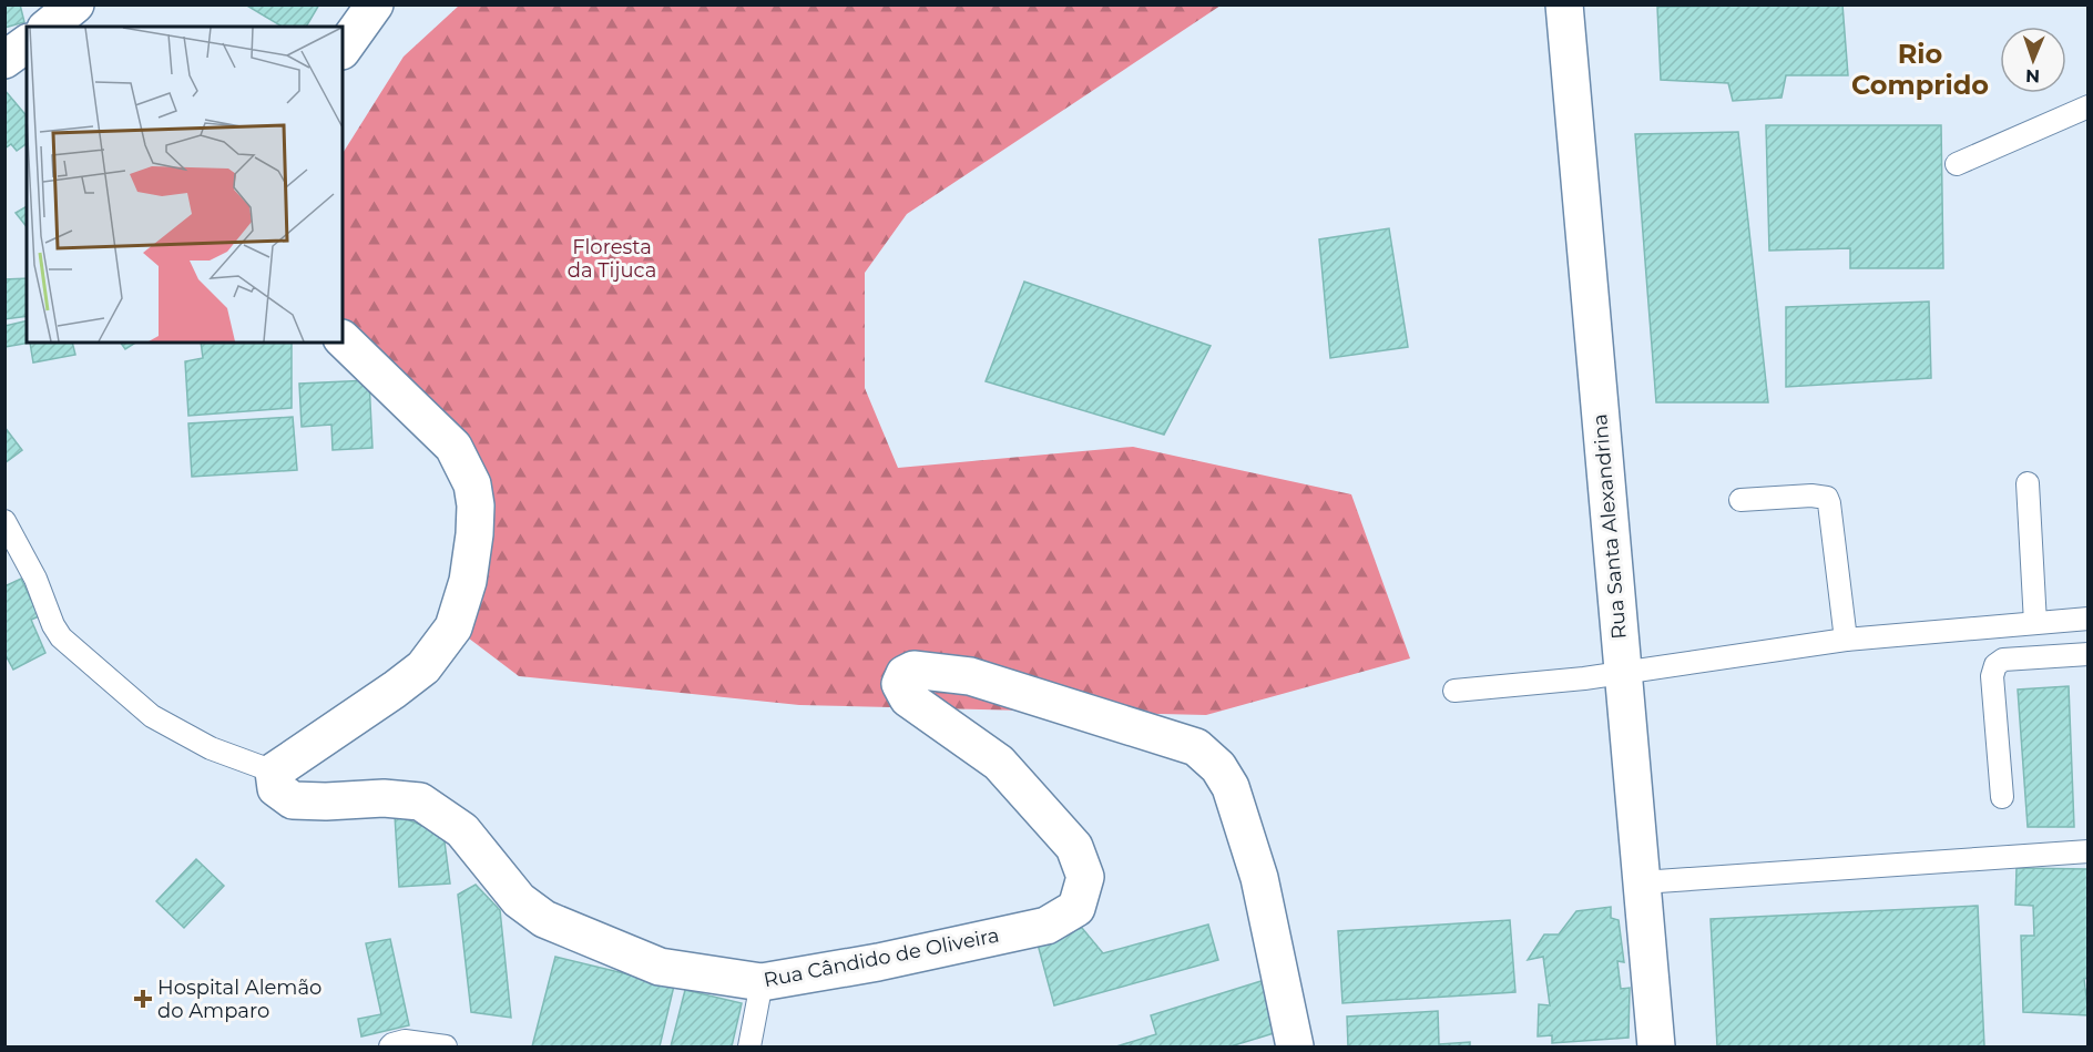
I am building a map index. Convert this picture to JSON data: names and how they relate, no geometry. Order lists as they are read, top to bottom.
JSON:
{
  "streets": {
    "street": ["Rua Santa Alexandrina", "Rua Cândido de Oliveira"]
  },
  "districts": ["Rio Comprido"],
  "parks": ["Floresta da Tijuca"],
  "places": {
    "health": ["Hospital Alemão do Amparo"]
  },
  "north": "bottom"
}
